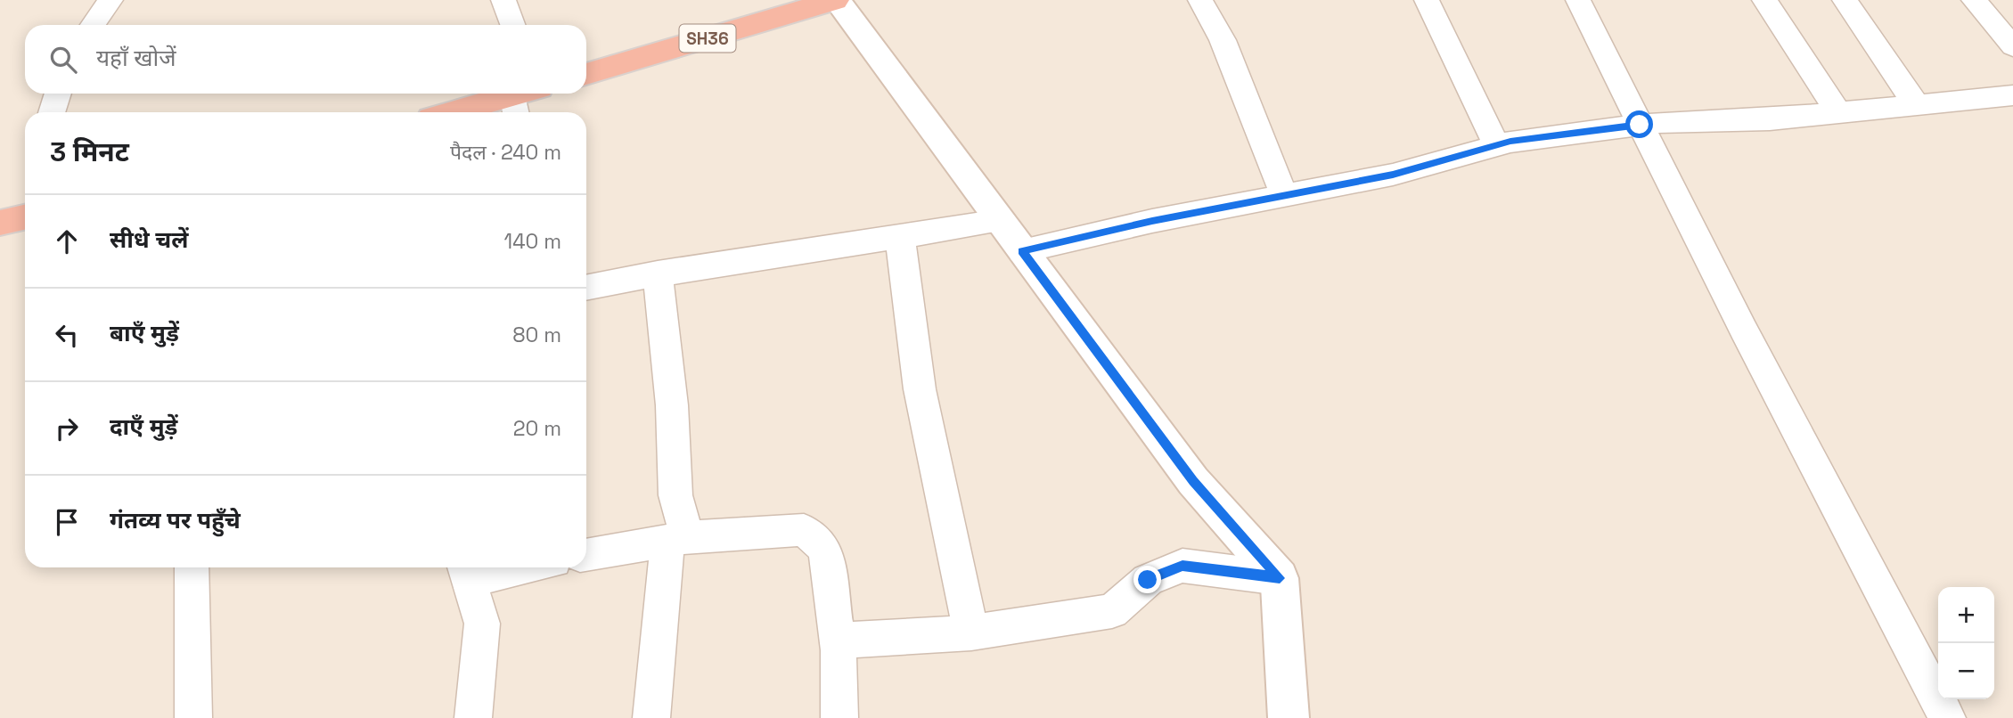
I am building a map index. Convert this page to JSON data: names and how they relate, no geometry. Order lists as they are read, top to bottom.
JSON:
{
  "streets": {
    "highway": ["SH36"]
  },
  "page": {
    "search": "यहाँ खोजें",
    "heading": ["3 मिनट", "पैदल · 240 m"],
    "list": [
      ["सीधे चलें", "140 m"],
      ["बाएँ मुड़ें", "80 m"],
      ["दाएँ मुड़ें", "20 m"],
      "गंतव्य पर पहुँचे"
    ],
    "map_buttons": ["+", "−"]
  }
}
